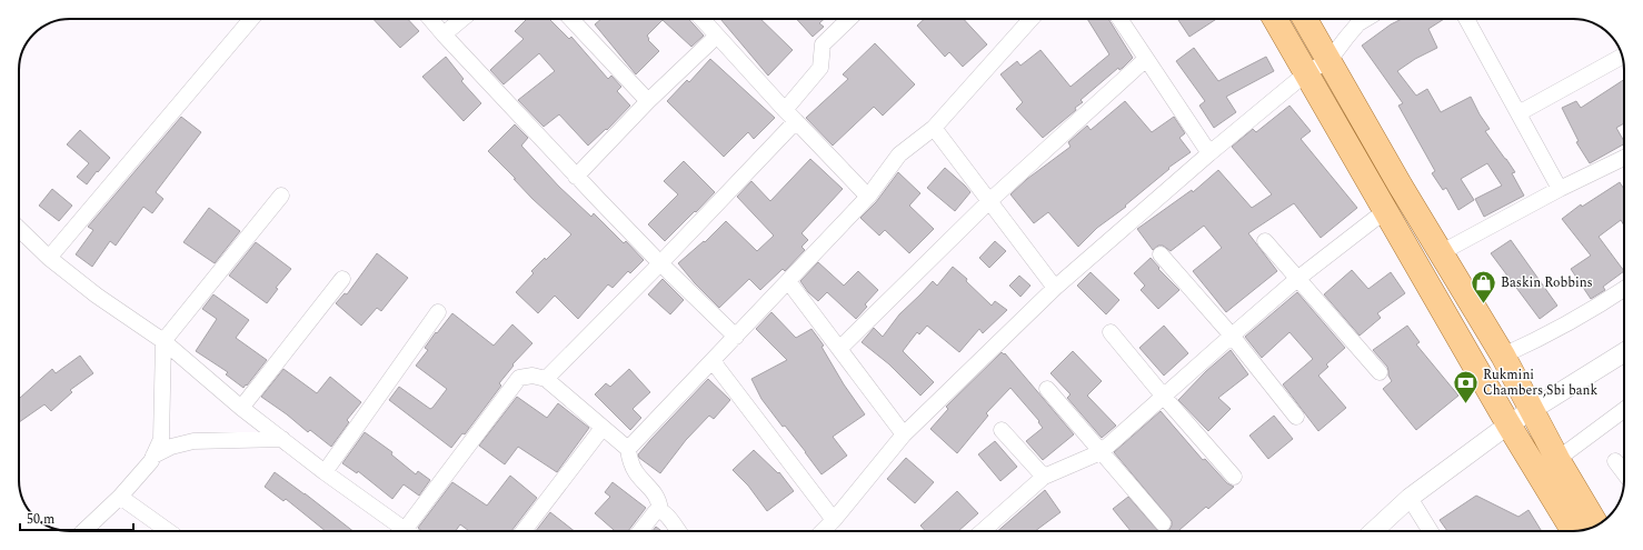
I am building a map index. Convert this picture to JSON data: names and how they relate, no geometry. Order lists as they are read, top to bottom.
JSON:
{
  "places": {
    "shop": ["Baskin Robbins"],
    "bank": ["Rukmini Chambers,Sbi bank"]
  },
  "scale_bar": "50 m"
}
